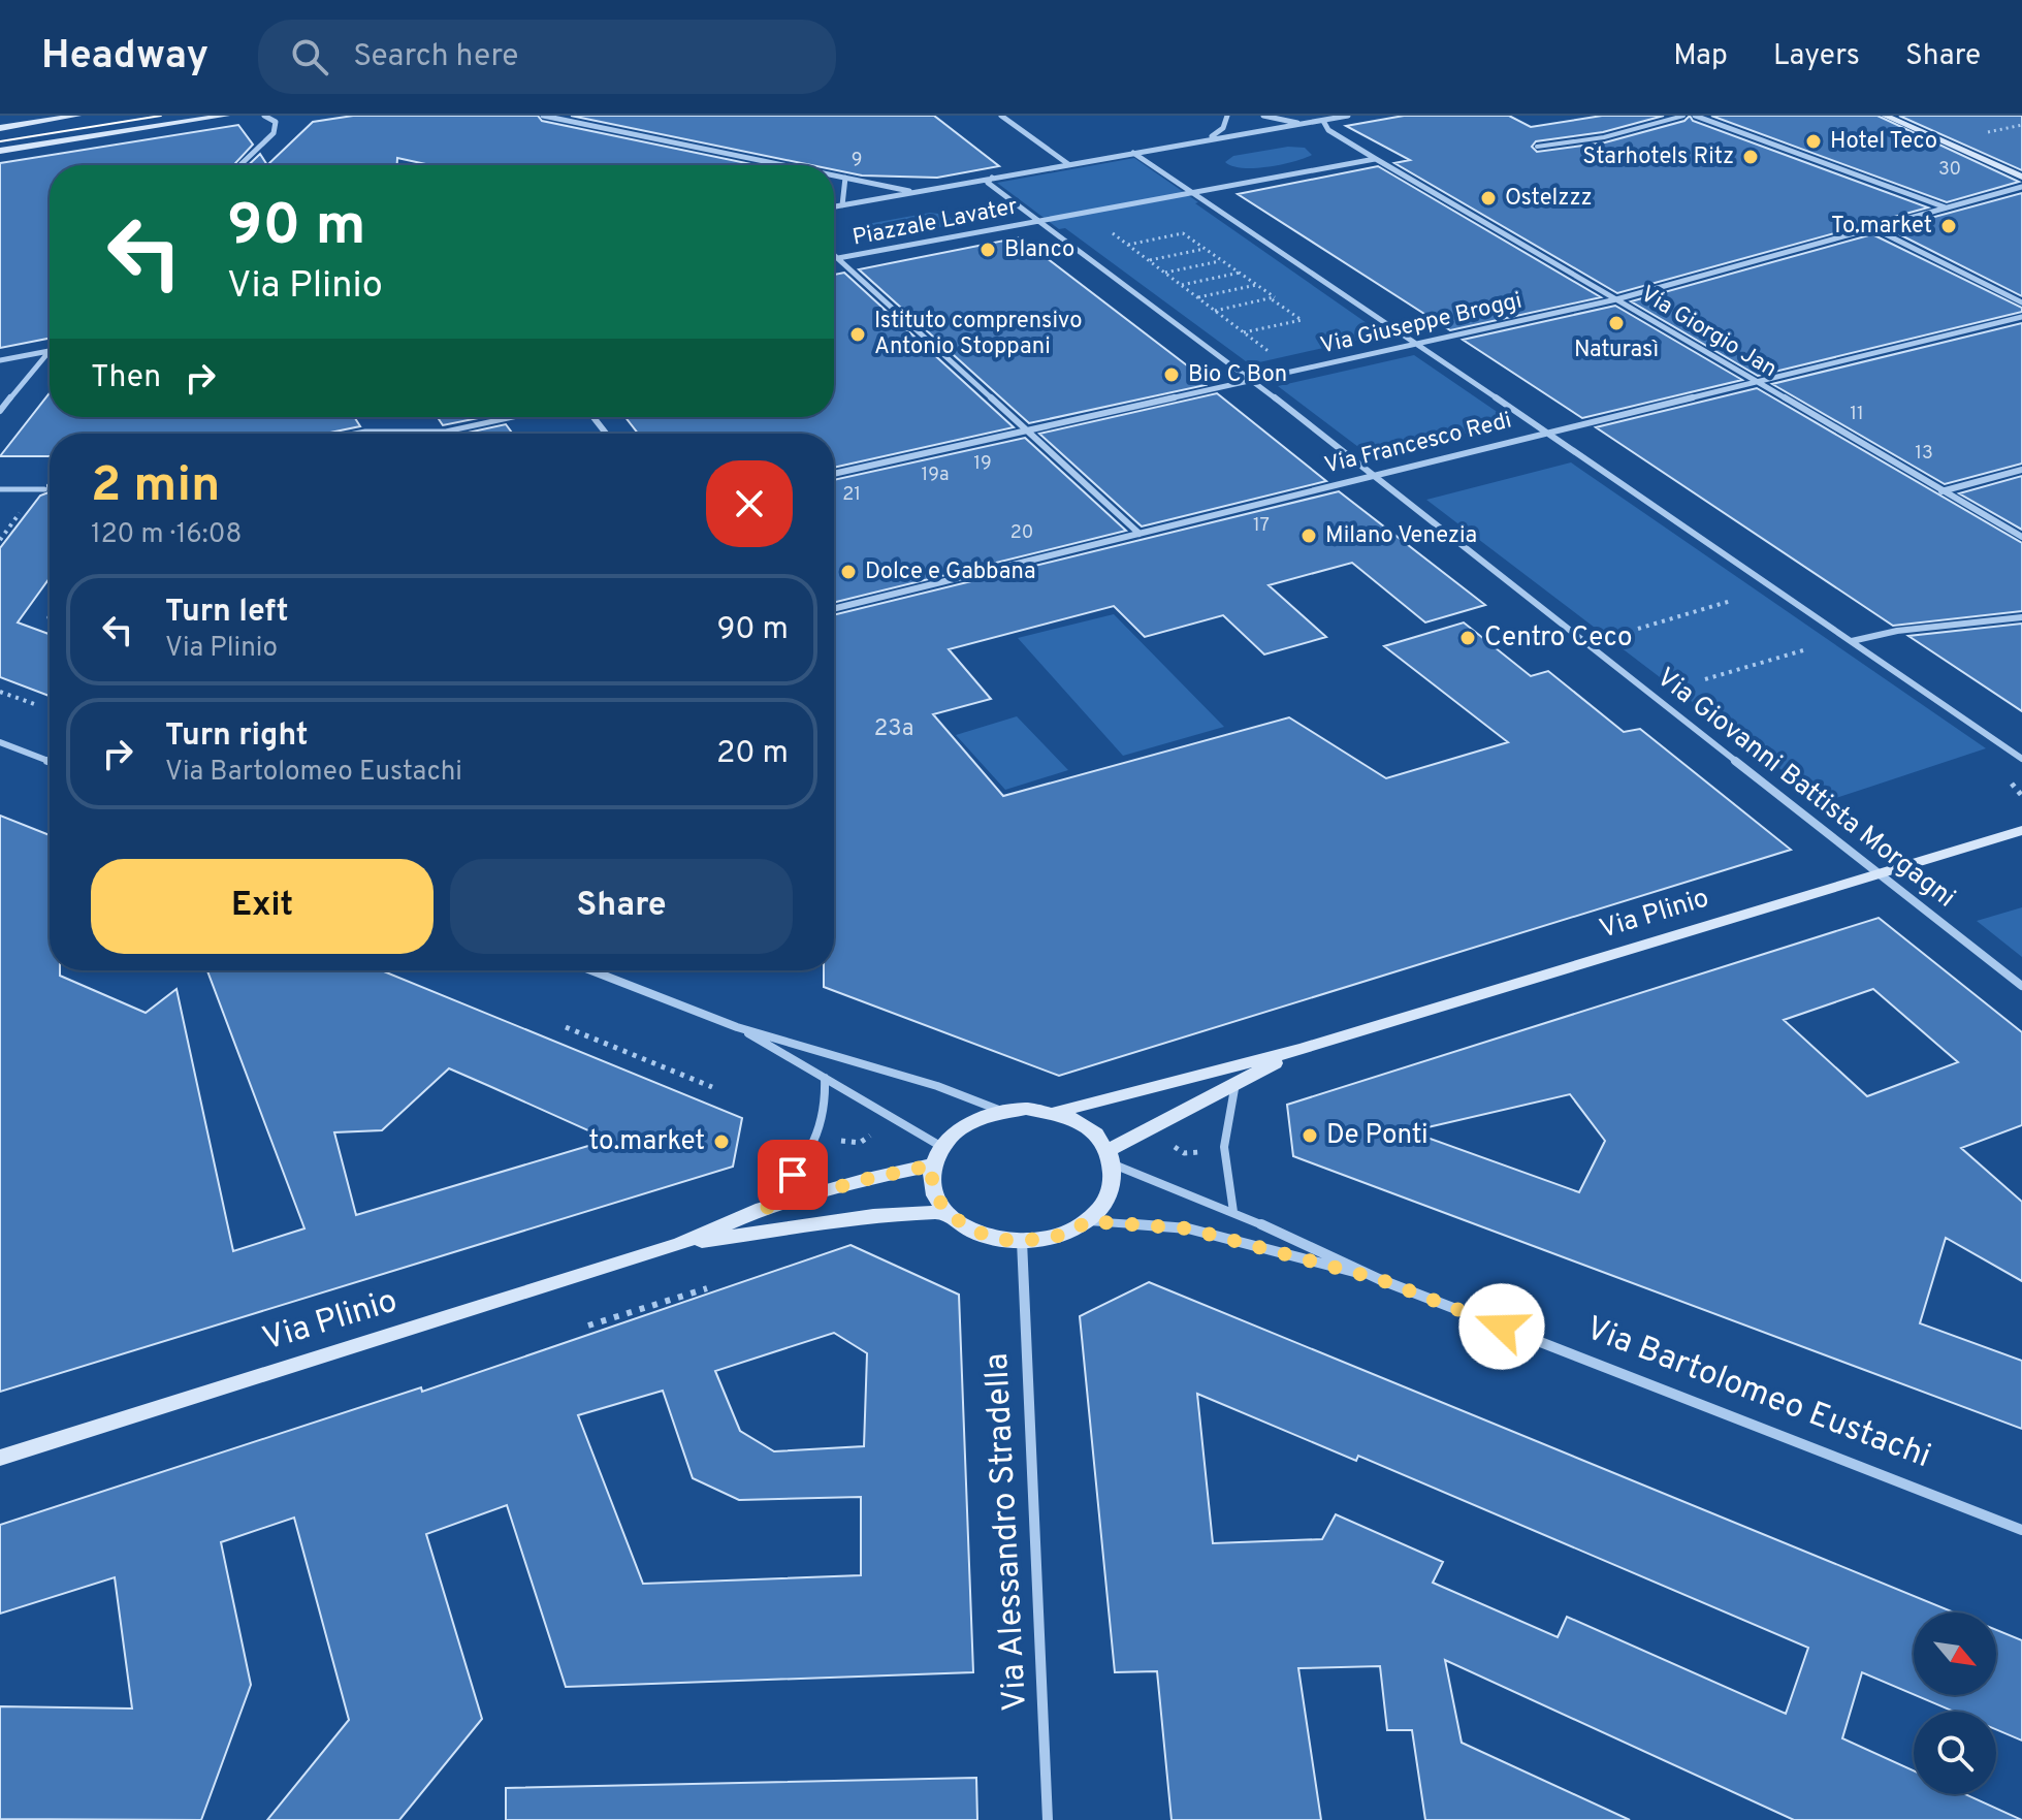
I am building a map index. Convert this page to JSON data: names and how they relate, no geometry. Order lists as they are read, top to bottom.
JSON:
{
  "streets": {
    "street": [
      "Piazzale Lavater",
      "Via Giuseppe Broggi",
      "Via Giorgio Jan",
      "Via Francesco Redi",
      "Via Giovanni Battista Morgagni",
      "Via Plinio",
      "Via Bartolomeo Eustachi",
      "Via Alessandro Stradella"
    ]
  },
  "crossings": [
    ["Piazzale Lavater", "Via Giorgio Jan"],
    ["Piazzale Lavater", "Via Giovanni Battista Morgagni"],
    ["Via Giuseppe Broggi", "Via Giorgio Jan"],
    ["Via Giuseppe Broggi", "Via Giovanni Battista Morgagni"],
    ["Via Giorgio Jan", "Via Francesco Redi"],
    ["Via Francesco Redi", "Via Giovanni Battista Morgagni"],
    ["Via Giovanni Battista Morgagni", "Via Plinio"],
    ["Via Plinio", "Via Bartolomeo Eustachi"],
    ["Via Plinio", "Via Alessandro Stradella"],
    ["Via Bartolomeo Eustachi", "Via Alessandro Stradella"]
  ],
  "places": [
    "Hotel Teco",
    "Starhotels Ritz",
    "Ostelzzz",
    "To.market",
    "Blanco",
    "Naturasì",
    "Istituto comprensivo Antonio Stoppani",
    "Bio C Bon",
    "Milano Venezia",
    "Dolce e Gabbana",
    "Centro Ceco",
    "De Ponti",
    "to.market"
  ],
  "house_numbers": [
    "9",
    "30",
    "11",
    "13",
    "19",
    "19a",
    "21",
    "17",
    "20",
    "23a"
  ],
  "north": "bottom right",
  "page": {
    "header": "Headway",
    "search": "Search here",
    "nav": ["Map", "Layers", "Share"],
    "turn": ["90 m", "Via Plinio"],
    "then": "Then",
    "heading": ["2 min", "120 m · 16:08"],
    "list": [
      {
        "name": "Turn left",
        "note": "Via Plinio",
        "value": "90 m"
      },
      {
        "name": "Turn right",
        "note": "Via Bartolomeo Eustachi",
        "value": "20 m"
      }
    ],
    "buttons": ["Exit", "Share"]
  }
}
